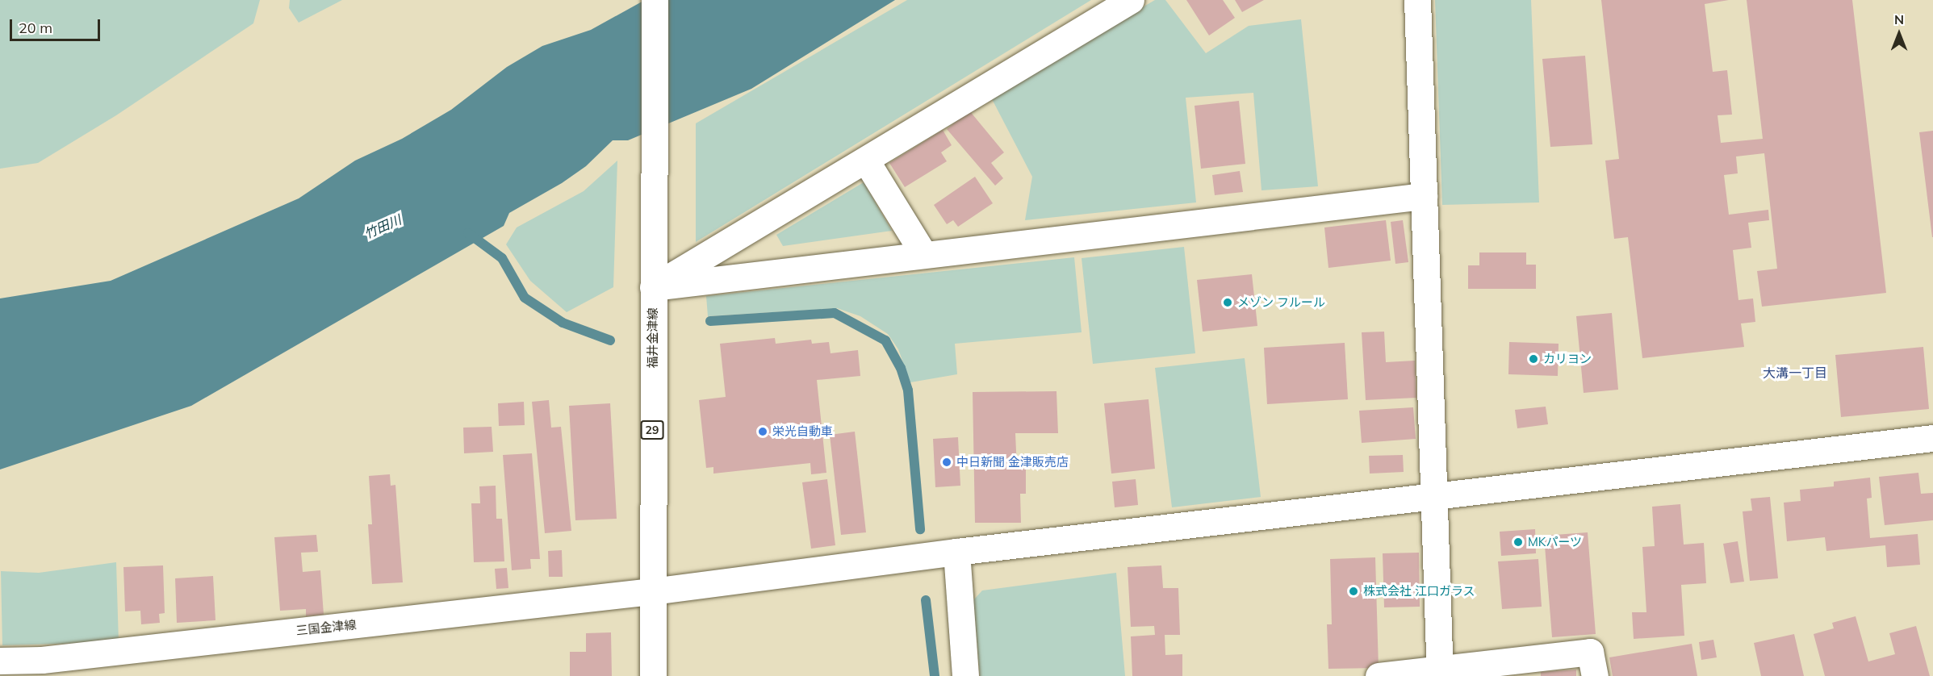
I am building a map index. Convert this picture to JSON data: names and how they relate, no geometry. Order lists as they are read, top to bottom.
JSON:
{
  "streets": {
    "street": ["福井金津線", "29", "三国金津線"]
  },
  "crossings": [
    ["福井金津線", "三国金津線"]
  ],
  "districts": ["大溝一丁目"],
  "water": ["竹田川"],
  "places": [
    "メゾン フルール",
    "カリヨン",
    "栄光自動車",
    "中日新聞 金津販売店",
    "MKパーツ",
    "株式会社 江口ガラス"
  ],
  "scale_bar": "20 m",
  "north": "top"
}
